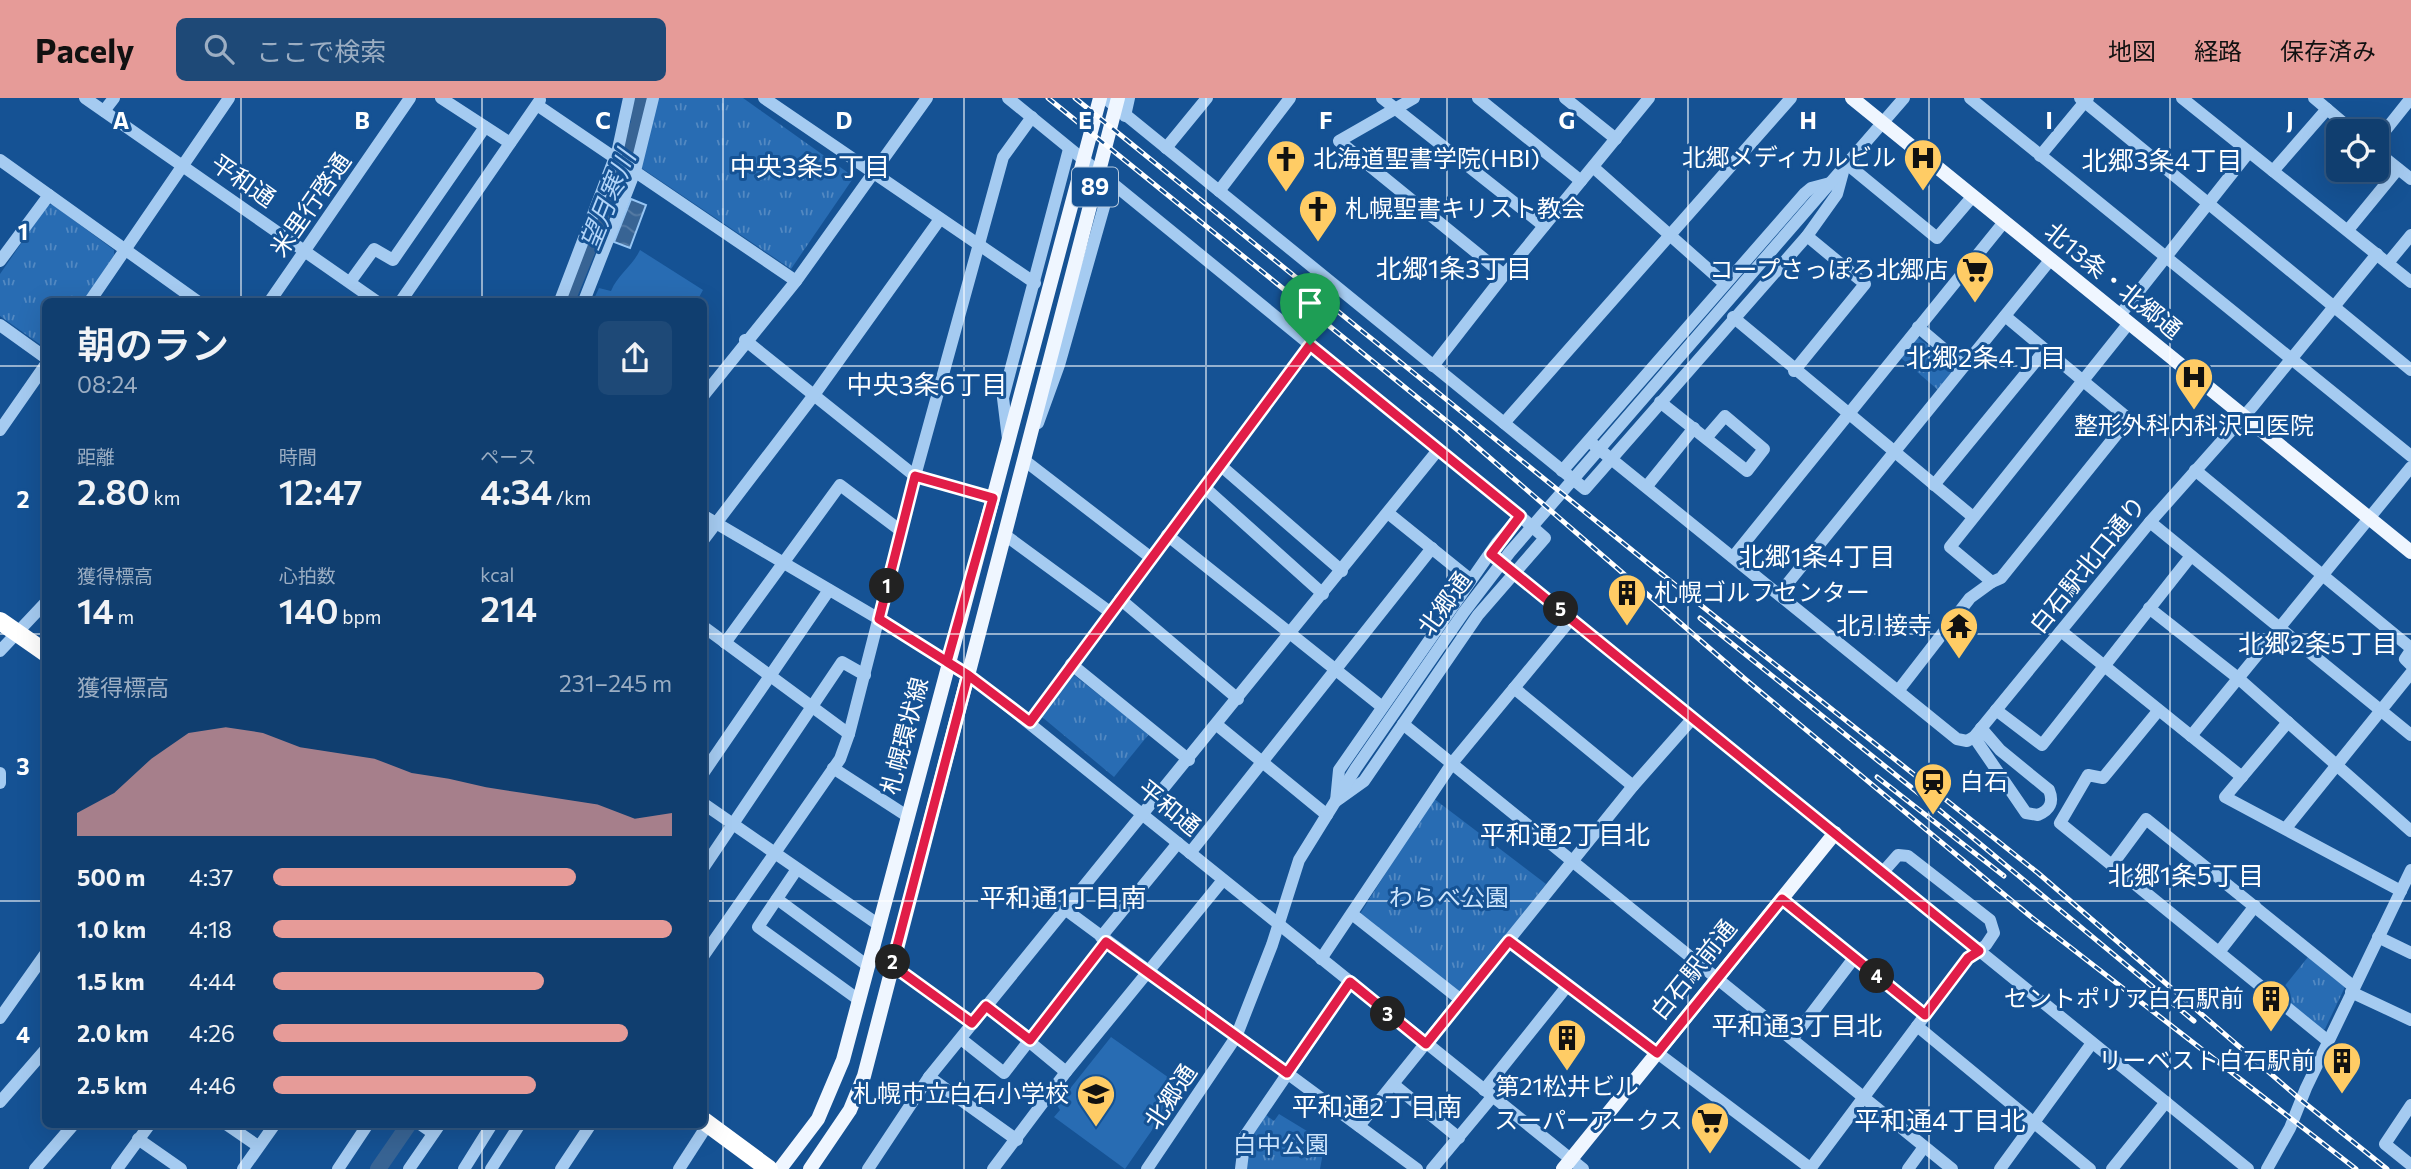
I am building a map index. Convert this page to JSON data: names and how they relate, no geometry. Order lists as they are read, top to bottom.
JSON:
{
  "streets": {
    "main road": [
      "89",
      "北13条・北郷通",
      "札幌環状線",
      "白石駅前通"
    ],
    "street": [
      "平和通",
      "米里行啓通",
      "白石駅北口通り",
      "北郷通"
    ]
  },
  "crossings": [
    ["平和通", "米里行啓通"],
    ["平和通", "北郷通"],
    ["平和通", "札幌環状線"],
    ["平和通", "白石駅前通"],
    ["北13条・北郷通", "白石駅北口通り"],
    ["北13条・北郷通", "北郷通"]
  ],
  "districts": [
    "北郷3条4丁目",
    "中央3条5丁目",
    "北郷1条3丁目",
    "北郷2条4丁目",
    "中央3条6丁目",
    "北郷1条4丁目",
    "北郷2条5丁目",
    "平和通2丁目北",
    "北郷1条5丁目",
    "平和通1丁目南",
    "平和通3丁目北",
    "平和通2丁目南",
    "平和通4丁目北"
  ],
  "water": ["望月寒川"],
  "parks": ["わらべ公園", "白中公園"],
  "places": {
    "hospital": ["北郷メディカルビル", "整形外科内科沢口医院"],
    "church": ["北海道聖書学院(HBI)", "札幌聖書キリスト教会"],
    "supermarket": ["コープさっぽろ北郷店", "スーパーアークス"],
    "building": [
      "札幌ゴルフセンター",
      "セントポリア白石駅前",
      "第21松井ビル",
      "リーベスト白石駅前"
    ],
    "temple": ["北引接寺"],
    "station": ["白石"],
    "school or university": ["札幌市立白石小学校"]
  },
  "page": {
    "header": "Pacely",
    "search": "ここで検索",
    "nav": ["地図", "経路", "保存済み"],
    "heading": ["朝のラン", "08:24"],
    "stats": [
      ["距離", "2.80 km"],
      ["時間", "12:47"],
      ["ペース", "4:34 /km"],
      ["獲得標高", "14 m"],
      ["心拍数", "140 bpm"],
      ["kcal", "214"]
    ],
    "pins": [
      "1",
      "5",
      "2",
      "4",
      "3"
    ],
    "chart": ["獲得標高", "231–245 m"],
    "list": [
      {
        "name": "500 m",
        "note": "4:37"
      },
      {
        "name": "1.0 km",
        "note": "4:18"
      },
      {
        "name": "1.5 km",
        "note": "4:44"
      },
      {
        "name": "2.0 km",
        "note": "4:26"
      },
      {
        "name": "2.5 km",
        "note": "4:46"
      }
    ]
  },
  "grid": {
    "columns": [
      "A",
      "B",
      "C",
      "D",
      "E",
      "F",
      "G",
      "H",
      "I",
      "J"
    ],
    "rows": [
      "1",
      "2",
      "3",
      "4"
    ]
  }
}
